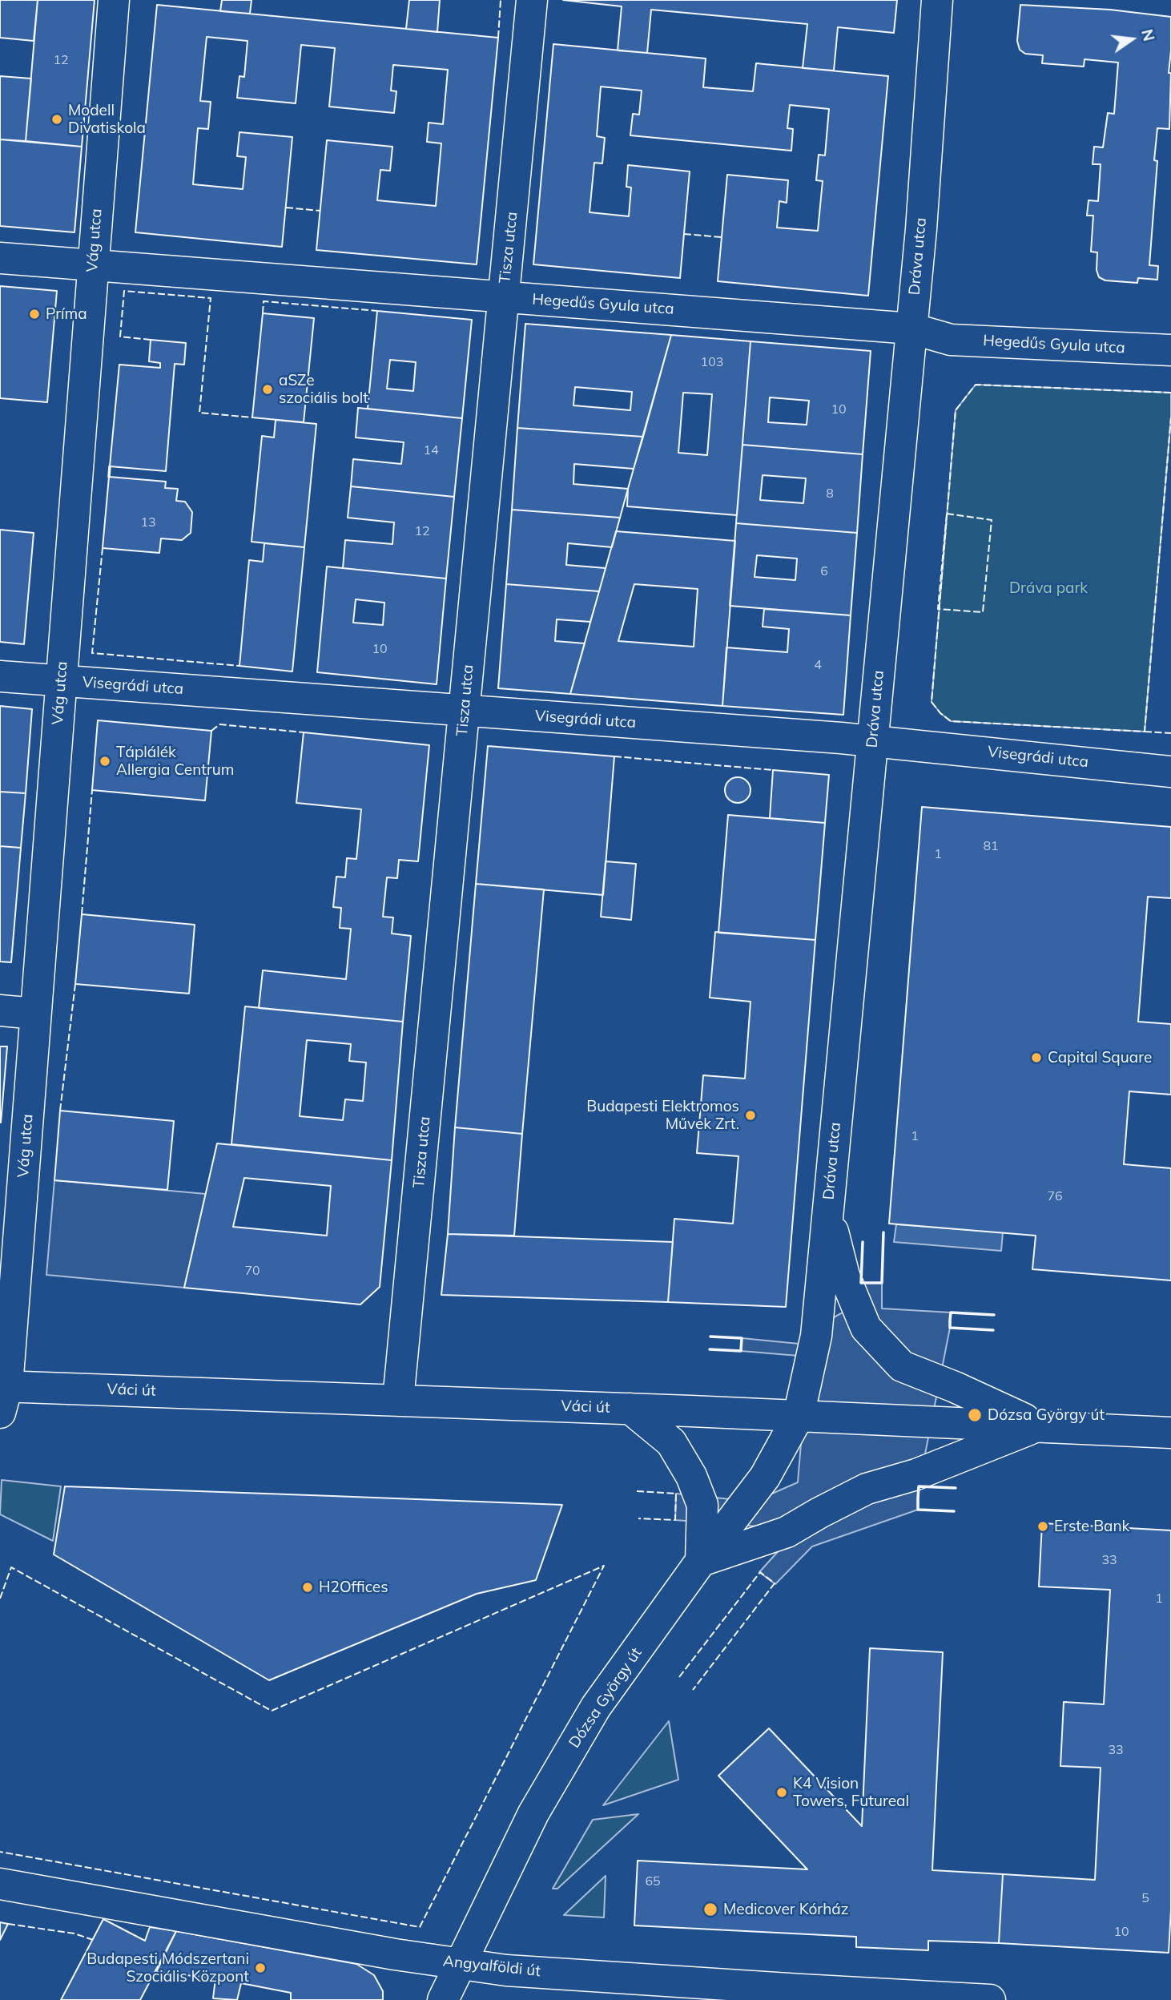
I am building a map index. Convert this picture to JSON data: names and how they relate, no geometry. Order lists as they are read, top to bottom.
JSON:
{
  "streets": {
    "street": [
      "Vág utca",
      "Tisza utca",
      "Dráva utca",
      "Hegedűs Gyula utca",
      "Visegrádi utca",
      "Váci út",
      "Dózsa György út",
      "Angyalföldi út"
    ]
  },
  "crossings": [
    ["Vág utca", "Hegedűs Gyula utca"],
    ["Vág utca", "Visegrádi utca"],
    ["Vág utca", "Váci út"],
    ["Tisza utca", "Hegedűs Gyula utca"],
    ["Tisza utca", "Visegrádi utca"],
    ["Tisza utca", "Váci út"],
    ["Dráva utca", "Hegedűs Gyula utca"],
    ["Dráva utca", "Visegrádi utca"],
    ["Dráva utca", "Váci út"],
    ["Dráva utca", "Dózsa György út"],
    ["Váci út", "Dózsa György út"],
    ["Dózsa György út", "Angyalföldi út"]
  ],
  "parks": ["Dráva park"],
  "places": [
    "Modell Divatiskola",
    "Príma",
    "aSZe szociális bolt",
    "Táplálék Allergia Centrum",
    "Capital Square",
    "Budapesti Elektromos Művek Zrt.",
    "Dózsa György út",
    "Erste Bank",
    "H2Offices",
    "K4 Vision Towers, Futureal",
    "Medicover Kórház",
    "Budapesti Módszertani Szociális Központ"
  ],
  "house_numbers": [
    "12",
    "103",
    "10",
    "14",
    "8",
    "13",
    "12",
    "6",
    "10",
    "4",
    "81",
    "1",
    "1",
    "76",
    "70",
    "33",
    "1",
    "33",
    "65",
    "5",
    "10"
  ],
  "north": "right"
}
